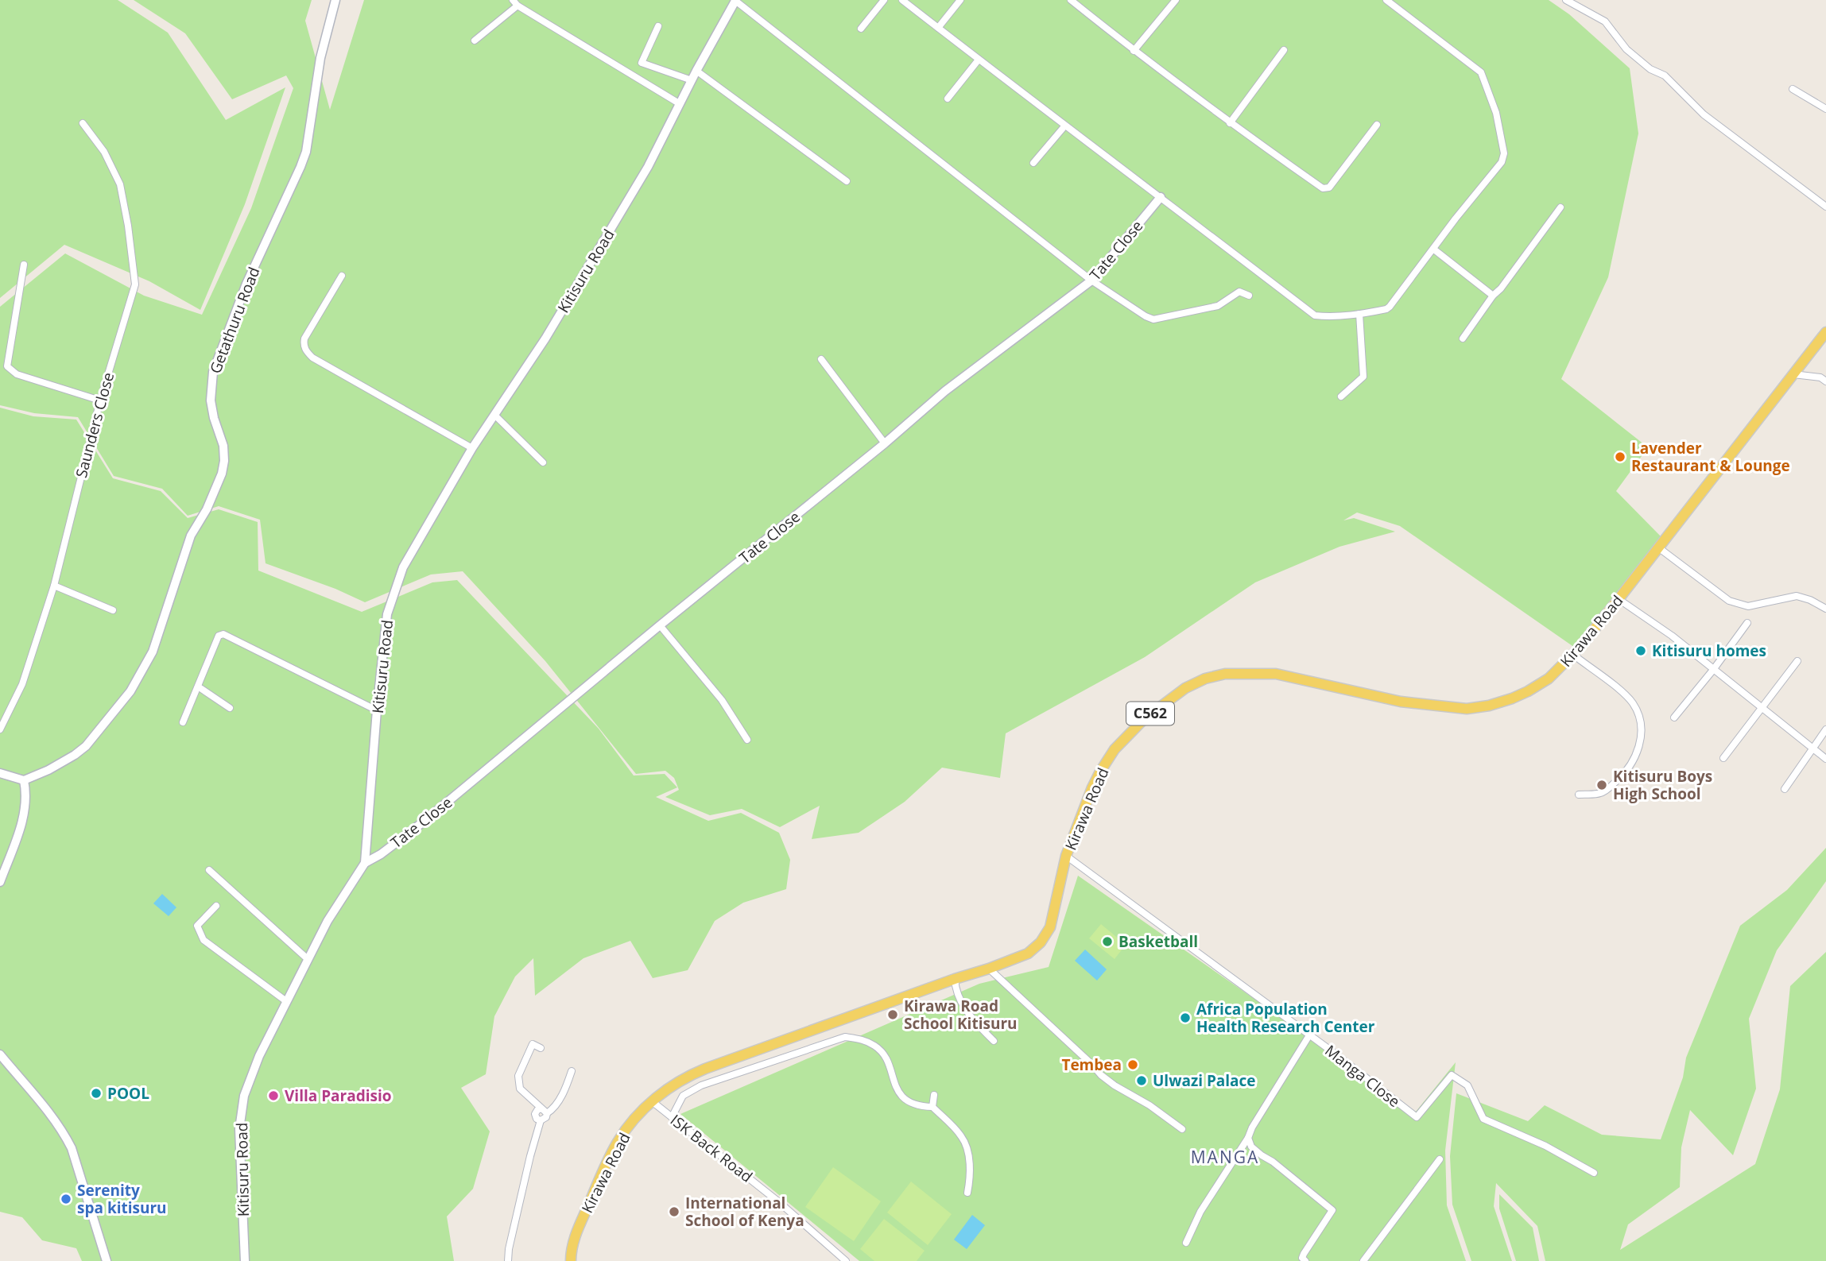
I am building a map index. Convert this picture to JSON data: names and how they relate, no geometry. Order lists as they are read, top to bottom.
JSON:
{
  "streets": {
    "main road": ["Kirawa Road", "C562"],
    "street": [
      "Tate Close",
      "Kitisuru Road",
      "Getathuru Road",
      "Saunders Close",
      "Manga Close",
      "ISK Back Road"
    ]
  },
  "crossings": [
    ["Tate Close", "Kitisuru Road"],
    ["Kirawa Road", "Manga Close"],
    ["Kirawa Road", "ISK Back Road"]
  ],
  "districts": ["MANGA"],
  "places": [
    "Lavender Restaurant & Lounge",
    "Kitisuru homes",
    "Kitisuru Boys High School",
    "Basketball",
    "Kirawa Road School Kitisuru",
    "Africa Population Health Research Center",
    "Tembea",
    "Ulwazi Palace",
    "POOL",
    "Villa Paradisio",
    "Serenity spa kitisuru",
    "International School of Kenya"
  ]
}
